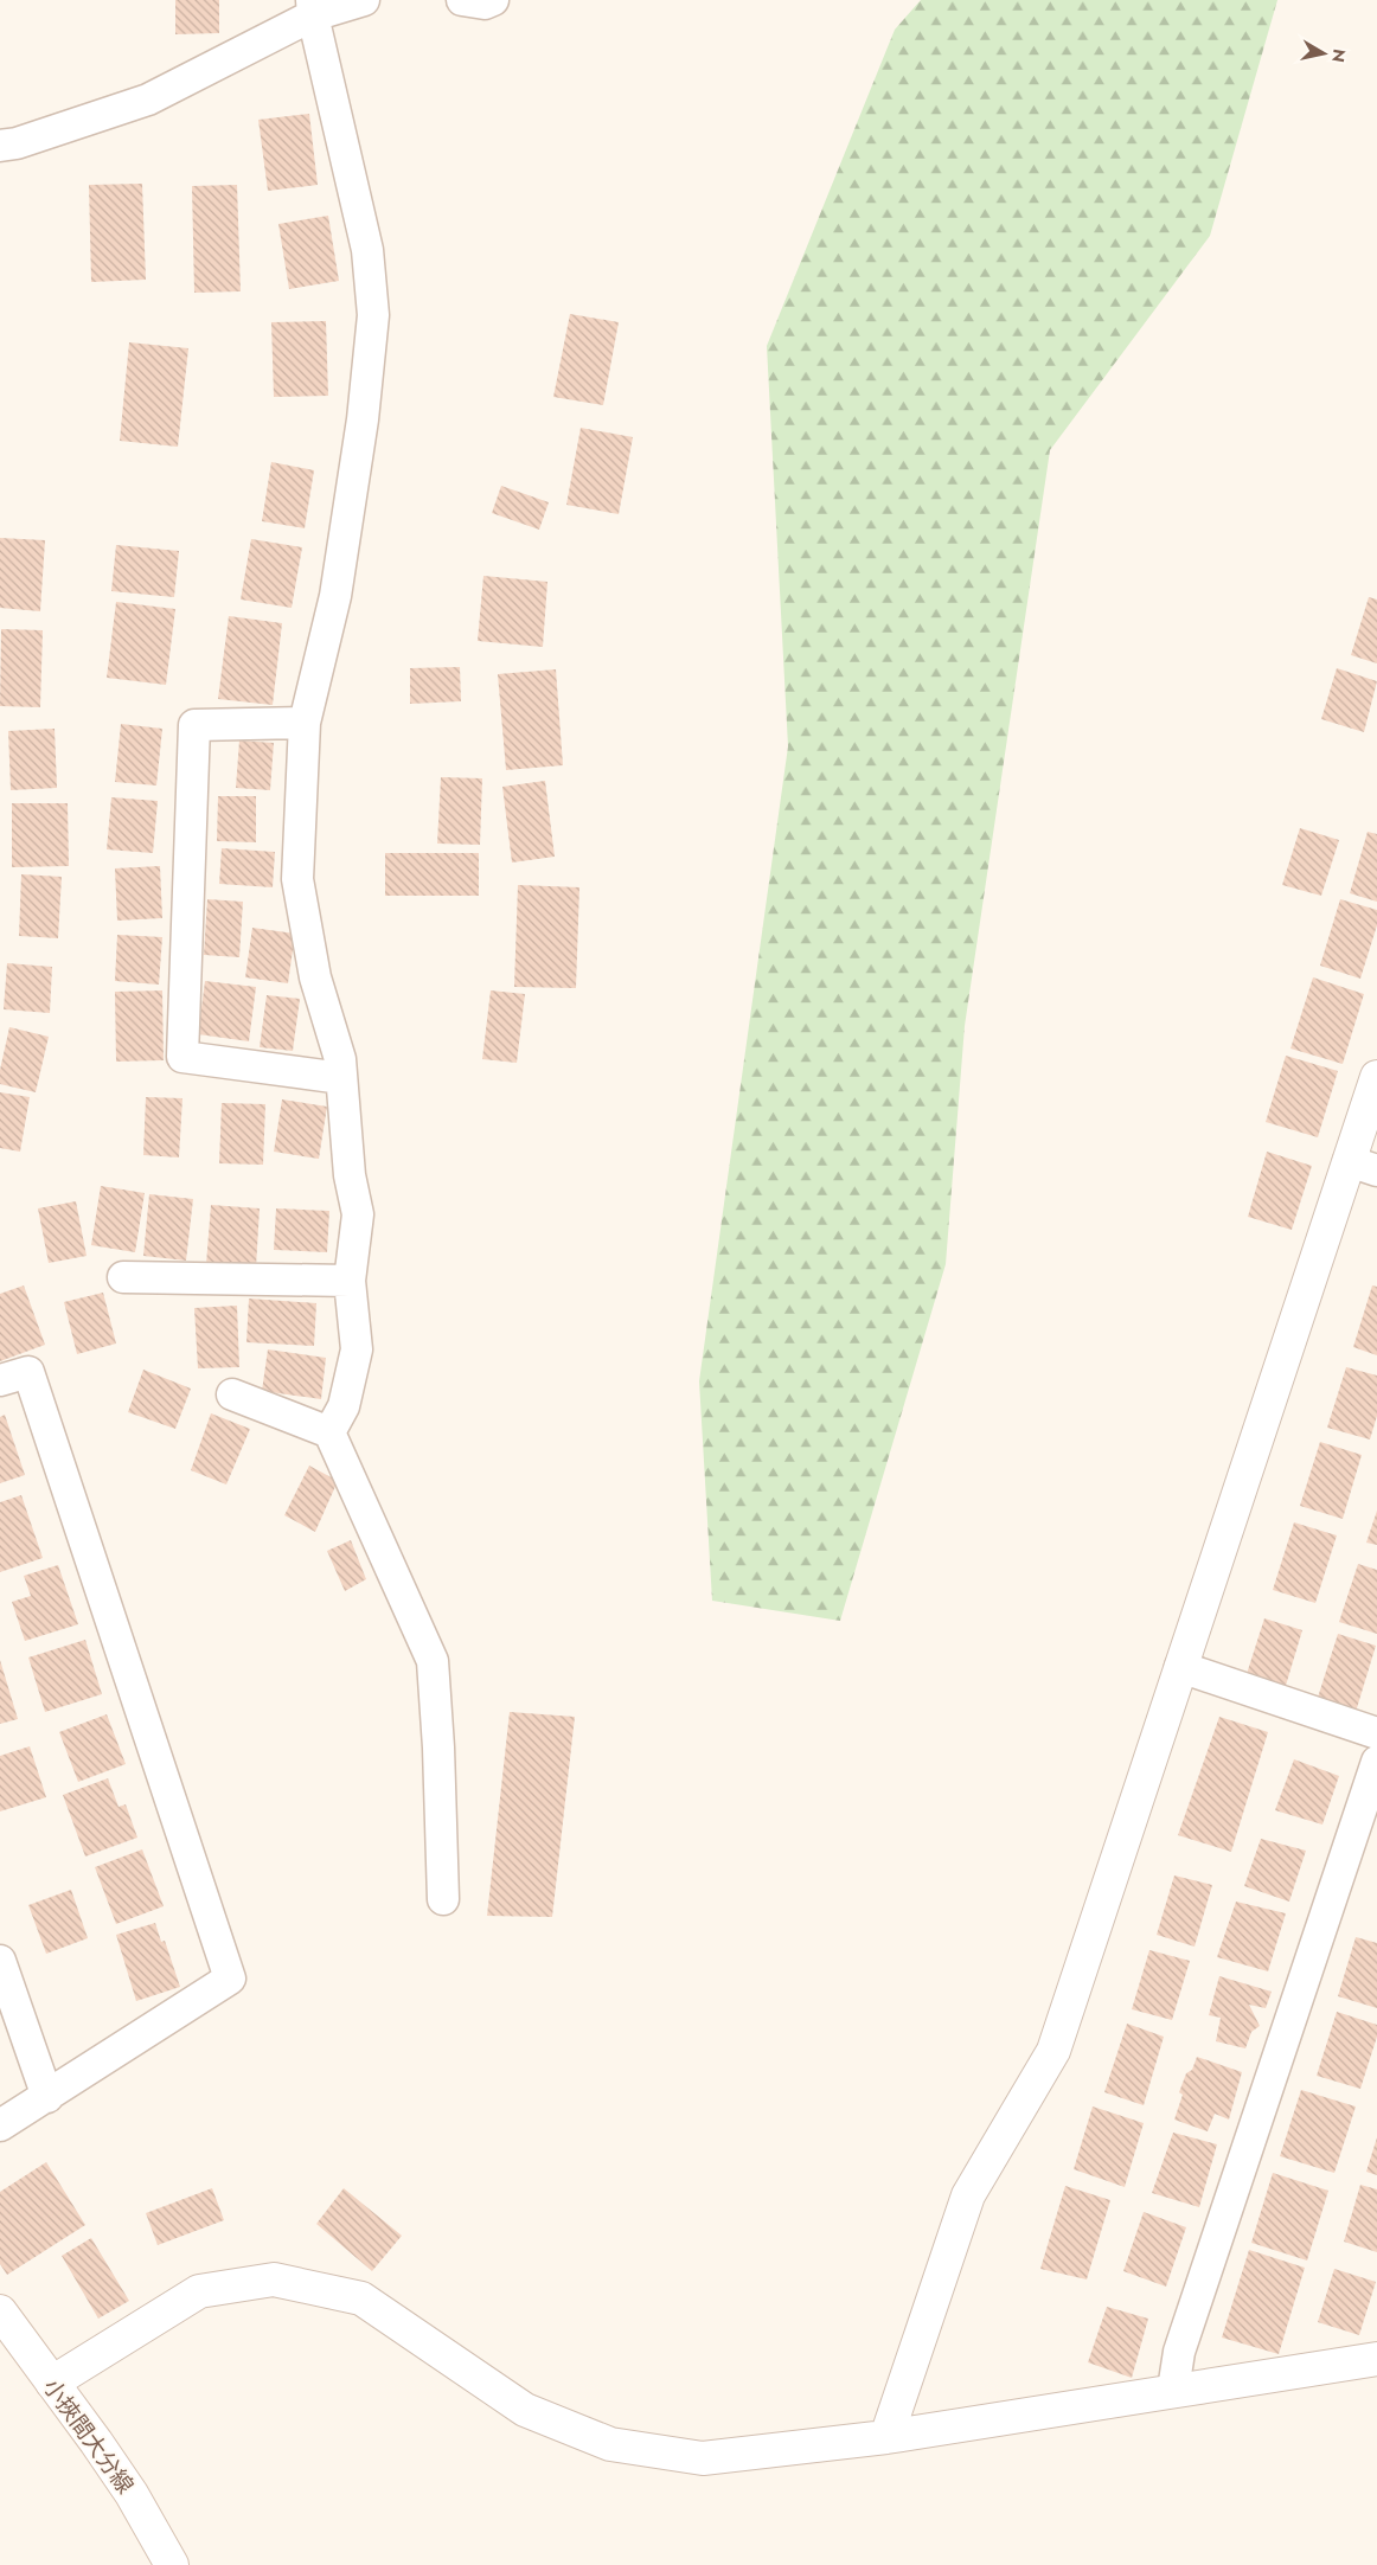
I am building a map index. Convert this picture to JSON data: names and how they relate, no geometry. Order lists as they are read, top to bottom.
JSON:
{
  "streets": {
    "street": ["小挾間大分線"]
  },
  "north": "right"
}
